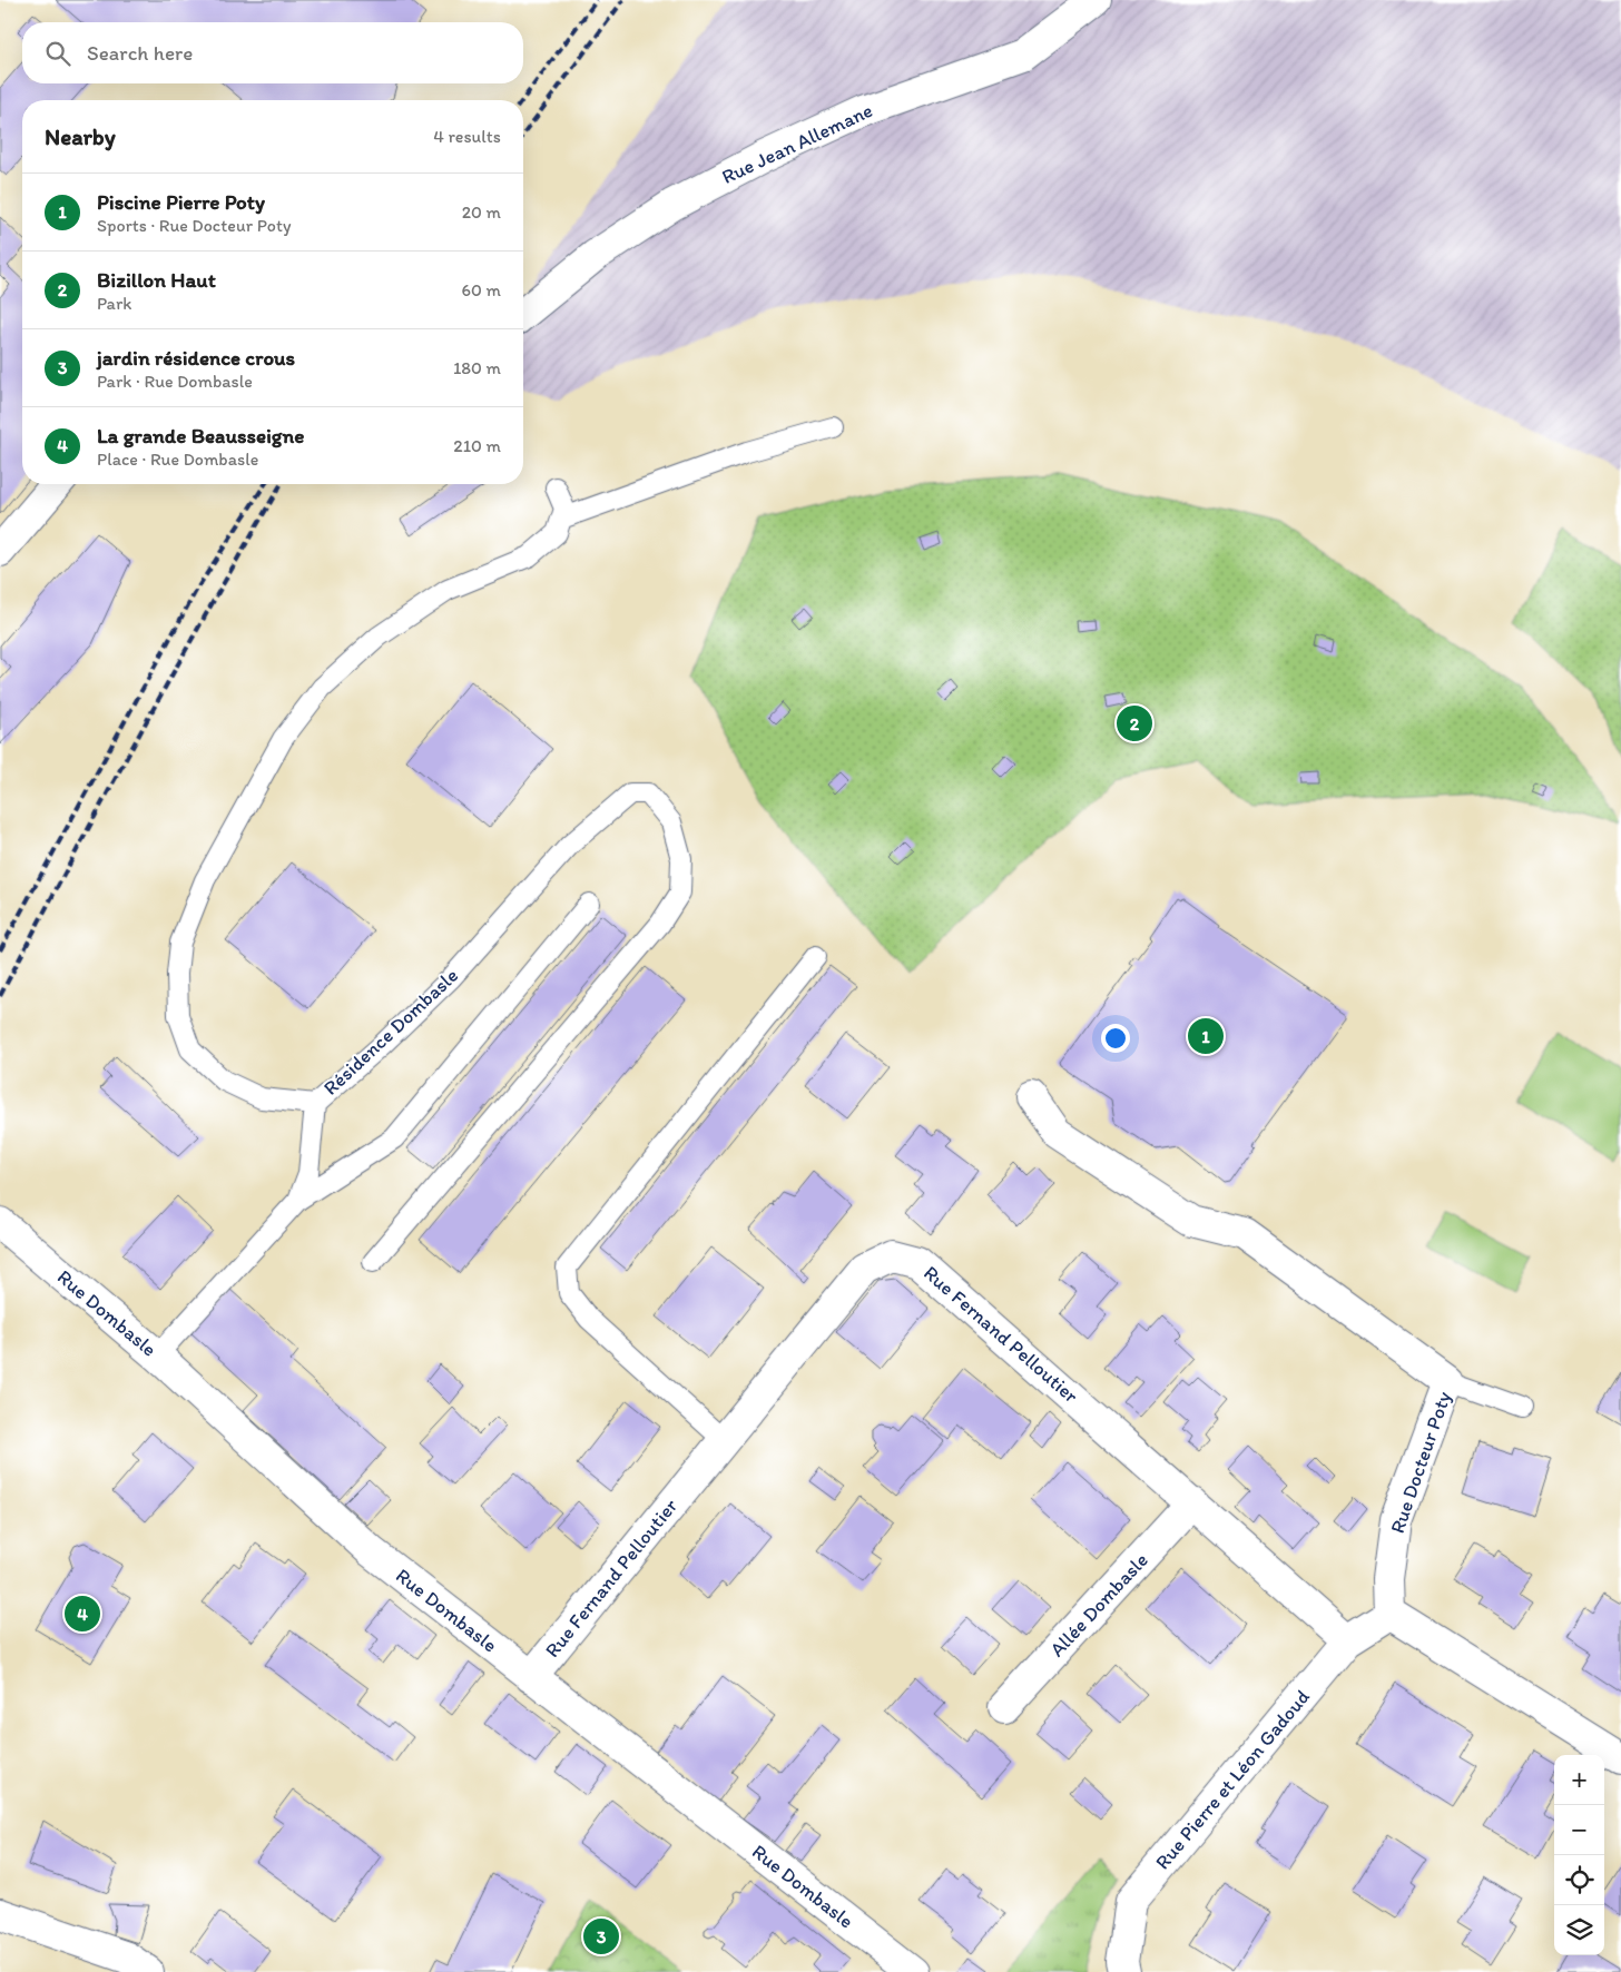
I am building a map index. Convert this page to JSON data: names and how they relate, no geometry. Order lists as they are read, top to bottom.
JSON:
{
  "streets": {
    "street": [
      "Rue Jean Allemane",
      "Rue Dombasle",
      "Rue Fernand Pelloutier",
      "Rue Docteur Poty",
      "Allée Dombasle",
      "Rue Pierre et Léon Gadoud"
    ],
    "lane": ["Résidence Dombasle"]
  },
  "crossings": [
    ["Rue Dombasle", "Rue Fernand Pelloutier"],
    ["Rue Fernand Pelloutier", "Allée Dombasle"],
    ["Rue Fernand Pelloutier", "Rue Pierre et Léon Gadoud"],
    ["Rue Docteur Poty", "Rue Pierre et Léon Gadoud"]
  ],
  "page": {
    "search": "Search here",
    "heading": ["Nearby", "4 results"],
    "list": [
      {
        "mark": "1",
        "name": "Piscine Pierre Poty",
        "note": "Sports · Rue Docteur Poty",
        "value": "20 m"
      },
      {
        "mark": "2",
        "name": "Bizillon Haut",
        "note": "Park",
        "value": "60 m"
      },
      {
        "mark": "3",
        "name": "jardin résidence crous",
        "note": "Park · Rue Dombasle",
        "value": "180 m"
      },
      {
        "mark": "4",
        "name": "La grande Beausseigne",
        "note": "Place · Rue Dombasle",
        "value": "210 m"
      }
    ],
    "pins": [
      "2",
      "1",
      "4",
      "3"
    ],
    "map_buttons": ["+", "−"]
  }
}
